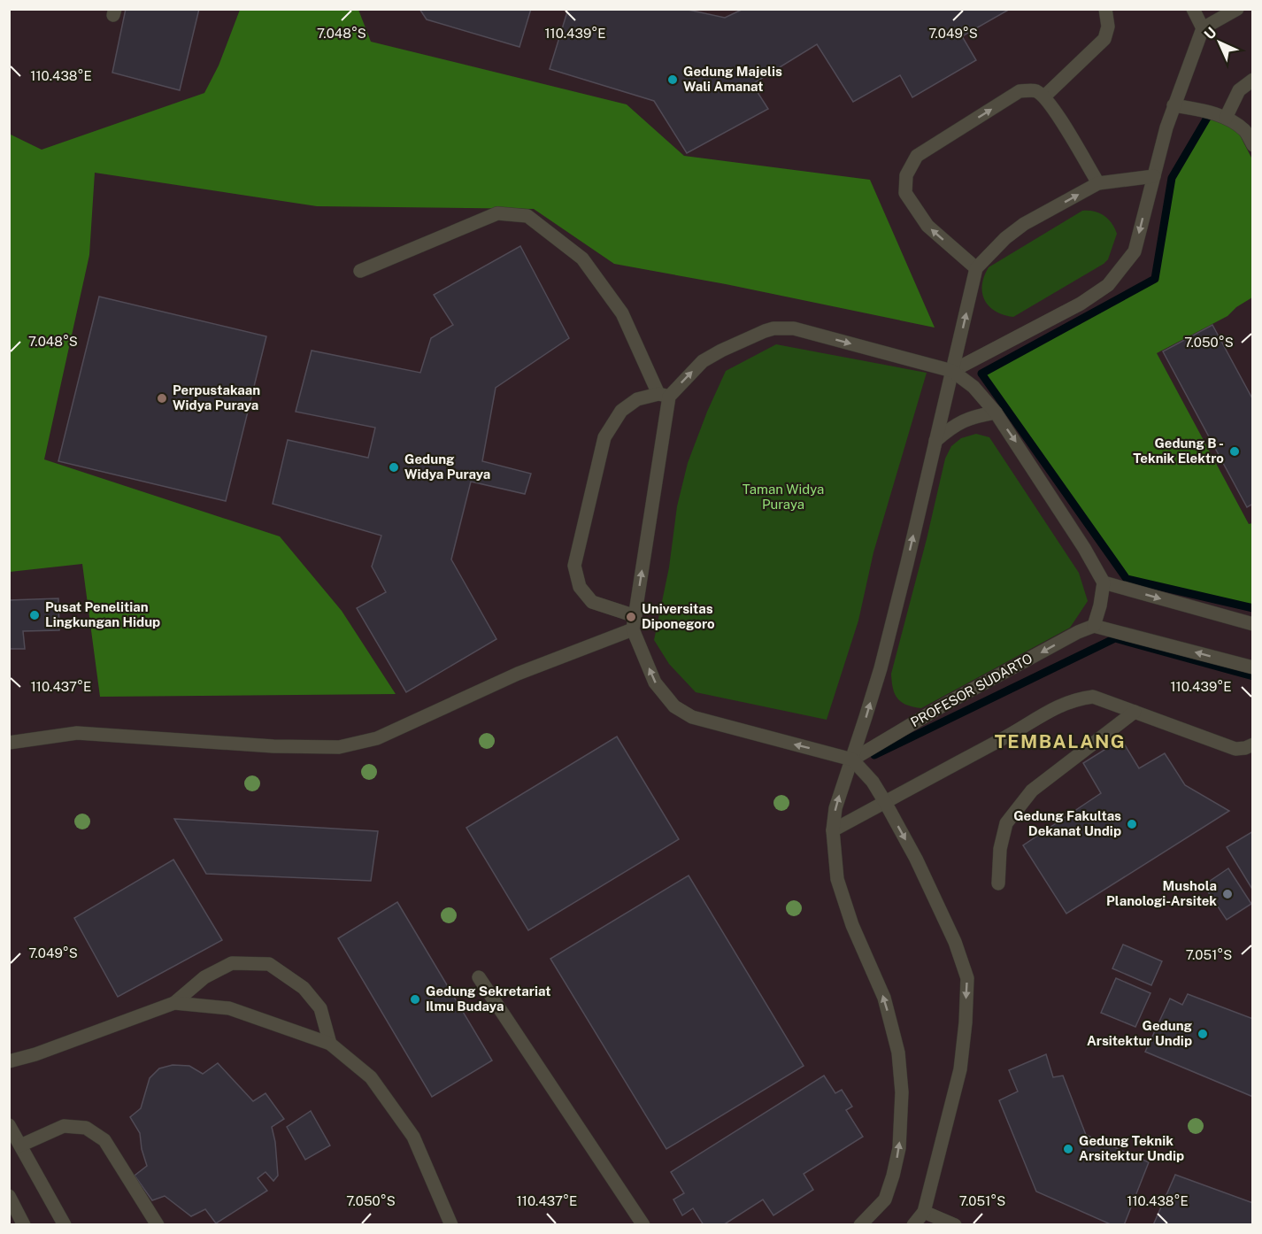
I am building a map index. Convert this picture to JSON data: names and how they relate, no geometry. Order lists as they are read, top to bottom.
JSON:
{
  "streets": {
    "lane": ["PROFESOR SUDARTO"]
  },
  "districts": ["TEMBALANG"],
  "parks": ["Taman Widya Puraya"],
  "places": [
    "Gedung Majelis Wali Amanat",
    "Perpustakaan Widya Puraya",
    "Gedung B - Teknik Elektro",
    "Gedung Widya Puraya",
    "Pusat Penelitian Lingkungan Hidup",
    "Universitas Diponegoro",
    "Gedung Fakultas Dekanat Undip",
    "Mushola Planologi-Arsitek",
    "Gedung Sekretariat Ilmu Budaya",
    "Gedung Arsitektur Undip",
    "Gedung Teknik Arsitektur Undip"
  ],
  "north": "top left",
  "coordinates": [
    "110.439°E",
    "7.049°S",
    "7.048°S",
    "110.438°E",
    "7.050°S",
    "110.437°E",
    "7.051°S"
  ]
}
